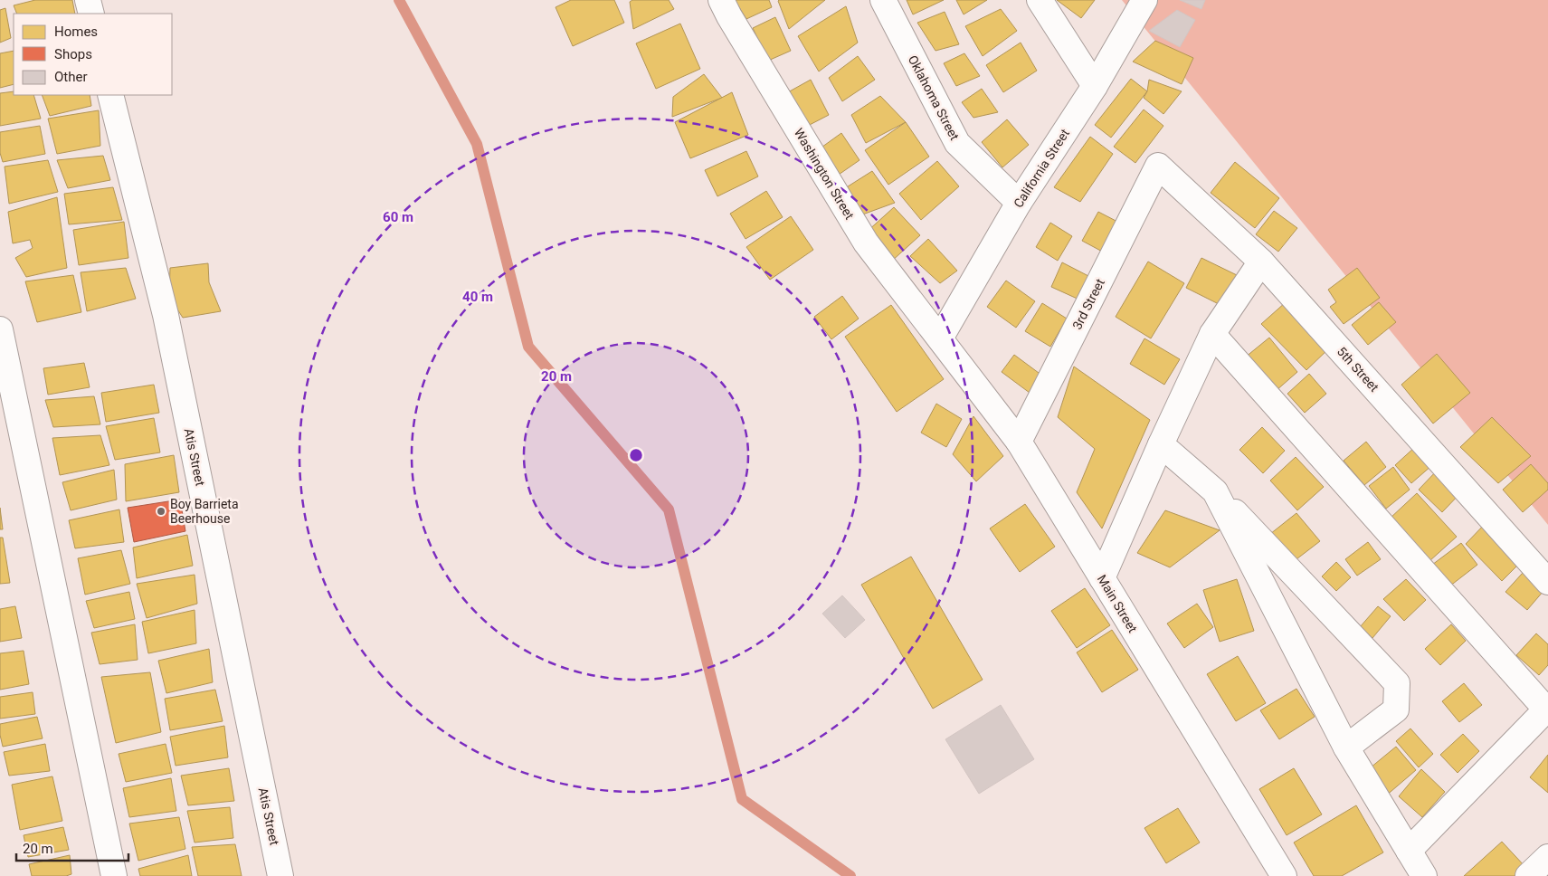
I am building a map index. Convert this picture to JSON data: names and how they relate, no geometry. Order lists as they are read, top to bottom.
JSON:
{
  "streets": {
    "street": [
      "Oklahoma Street",
      "California Street",
      "Washington Street",
      "3rd Street",
      "5th Street",
      "Atis Street",
      "Main Street"
    ]
  },
  "crossings": [
    ["Oklahoma Street", "California Street"],
    ["California Street", "Washington Street"],
    ["California Street", "Main Street"],
    ["Washington Street", "Main Street"],
    ["3rd Street", "5th Street"],
    ["3rd Street", "Main Street"]
  ],
  "places": ["Boy Barrieta Beerhouse"],
  "legend": ["Homes", "Shops", "Other"],
  "scale_bar": "20 m",
  "rings": ["60 m", "40 m", "20 m"]
}
